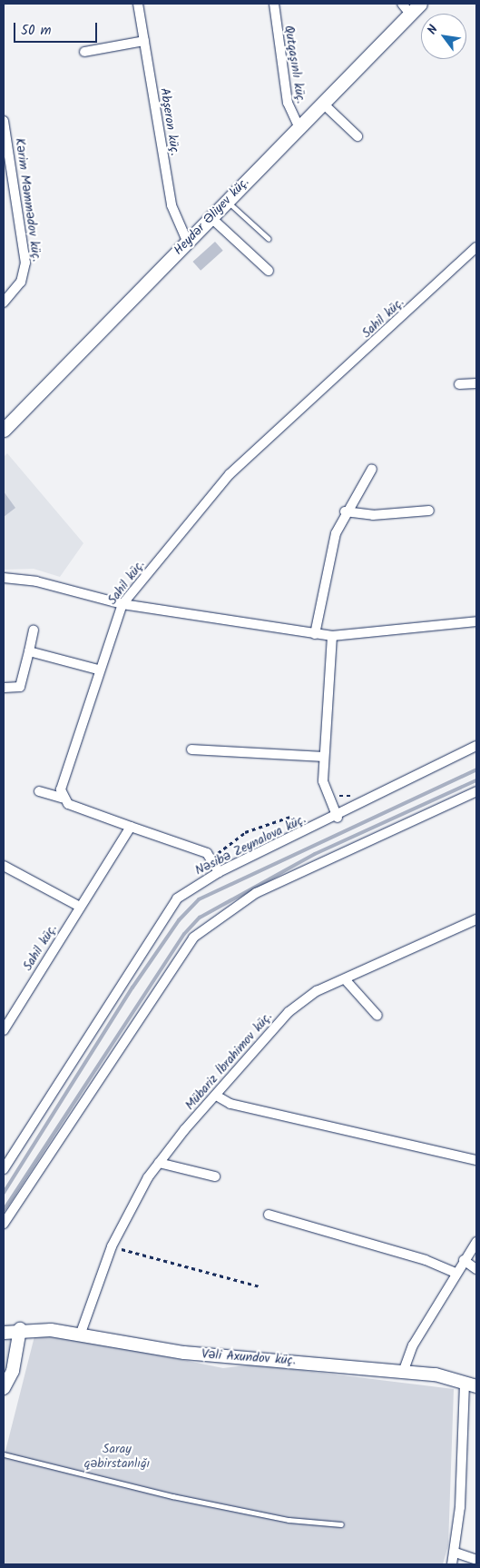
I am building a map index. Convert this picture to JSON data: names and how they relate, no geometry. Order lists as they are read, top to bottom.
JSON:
{
  "streets": {
    "main road": ["Heydər Əliyev küç."],
    "street": [
      "Qutqaşınlı küç.",
      "Abşeron küç.",
      "Kərim Məmmədov küç.",
      "Sahil küç.",
      "Nəsibə Zeynalova küç.",
      "Mübariz İbrahimov küç.",
      "Vəli Axundov küç."
    ]
  },
  "crossings": [
    ["Qutqaşınlı küç.", "Heydər Əliyev küç."],
    ["Abşeron küç.", "Heydər Əliyev küç."],
    ["Mübariz İbrahimov küç.", "Vəli Axundov küç."]
  ],
  "parks": ["Saray qəbirstanlığı"],
  "scale_bar": "50 m",
  "north": "top left"
}
